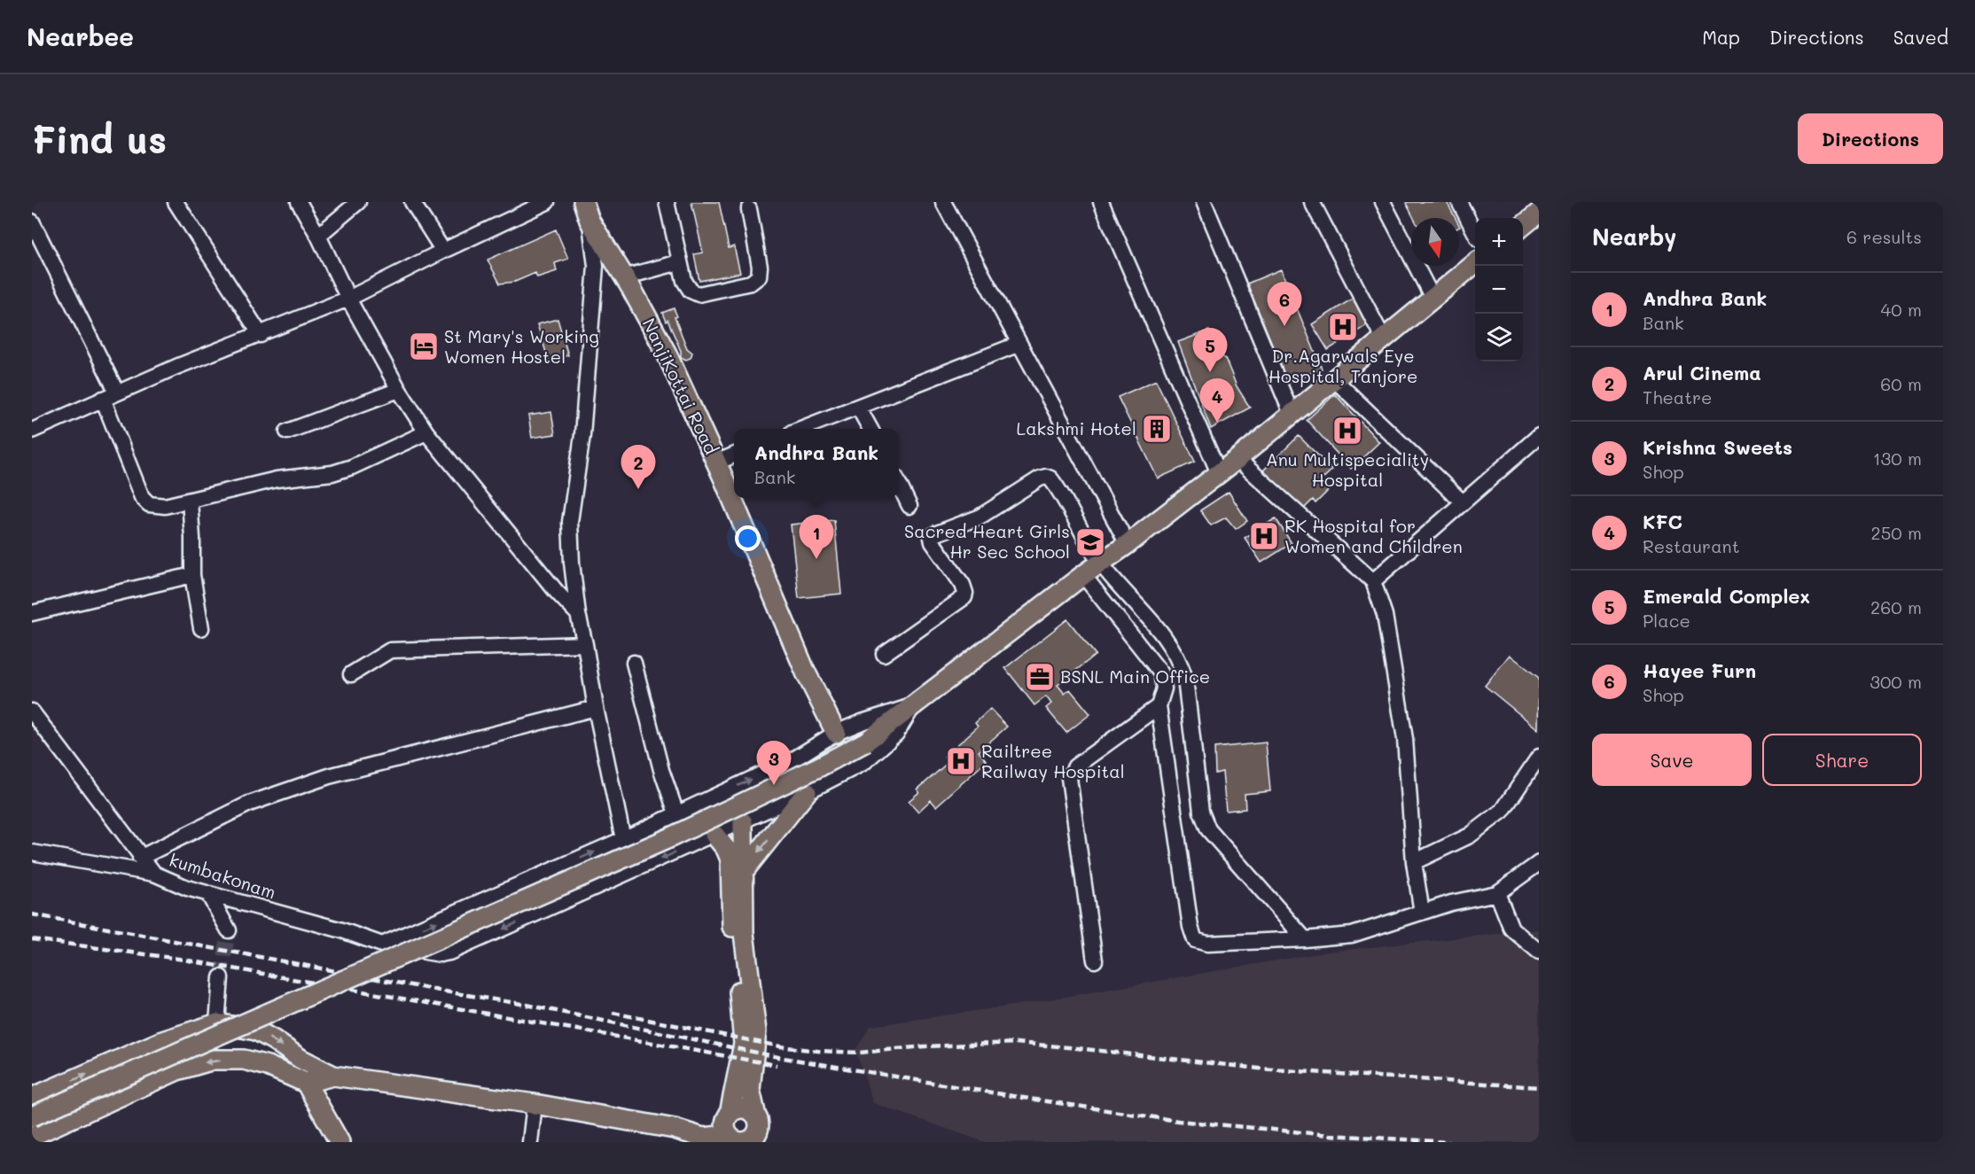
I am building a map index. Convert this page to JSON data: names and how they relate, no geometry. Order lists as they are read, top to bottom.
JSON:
{
  "streets": {
    "main road": ["NanjiKottai Road"],
    "street": ["kumbakonam"]
  },
  "places": {
    "hospital": [
      "Dr.Agarwals Eye Hospital, Tanjore",
      "Anu Multispeciality Hospital",
      "RK Hospital for Women and Children",
      "Railtree Railway Hospital"
    ],
    "hotel": ["St Mary's Working Women Hostel"],
    "building": ["Lakshmi Hotel"],
    "school or university": ["Sacred Heart Girls Hr Sec School"],
    "office": ["BSNL Main Office"]
  },
  "north": "bottom",
  "page": {
    "header": "Nearbee",
    "nav": ["Map", "Directions", "Saved"],
    "buttons": [
      "Directions",
      ["Save", "Share"]
    ],
    "title": "Find us",
    "heading": ["Nearby", "6 results"],
    "map_buttons": ["+", "−"],
    "list": [
      {
        "mark": "1",
        "name": "Andhra Bank",
        "note": "Bank",
        "value": "40 m"
      },
      {
        "mark": "2",
        "name": "Arul Cinema",
        "note": "Theatre",
        "value": "60 m"
      },
      {
        "mark": "3",
        "name": "Krishna Sweets",
        "note": "Shop",
        "value": "130 m"
      },
      {
        "mark": "4",
        "name": "KFC",
        "note": "Restaurant",
        "value": "250 m"
      },
      {
        "mark": "5",
        "name": "Emerald Complex",
        "note": "Place",
        "value": "260 m"
      },
      {
        "mark": "6",
        "name": "Hayee Furn",
        "note": "Shop",
        "value": "300 m"
      }
    ],
    "pins": [
      "6",
      "5",
      "4",
      "2",
      "1",
      "3"
    ],
    "popup": ["Andhra Bank", "Bank"]
  }
}
